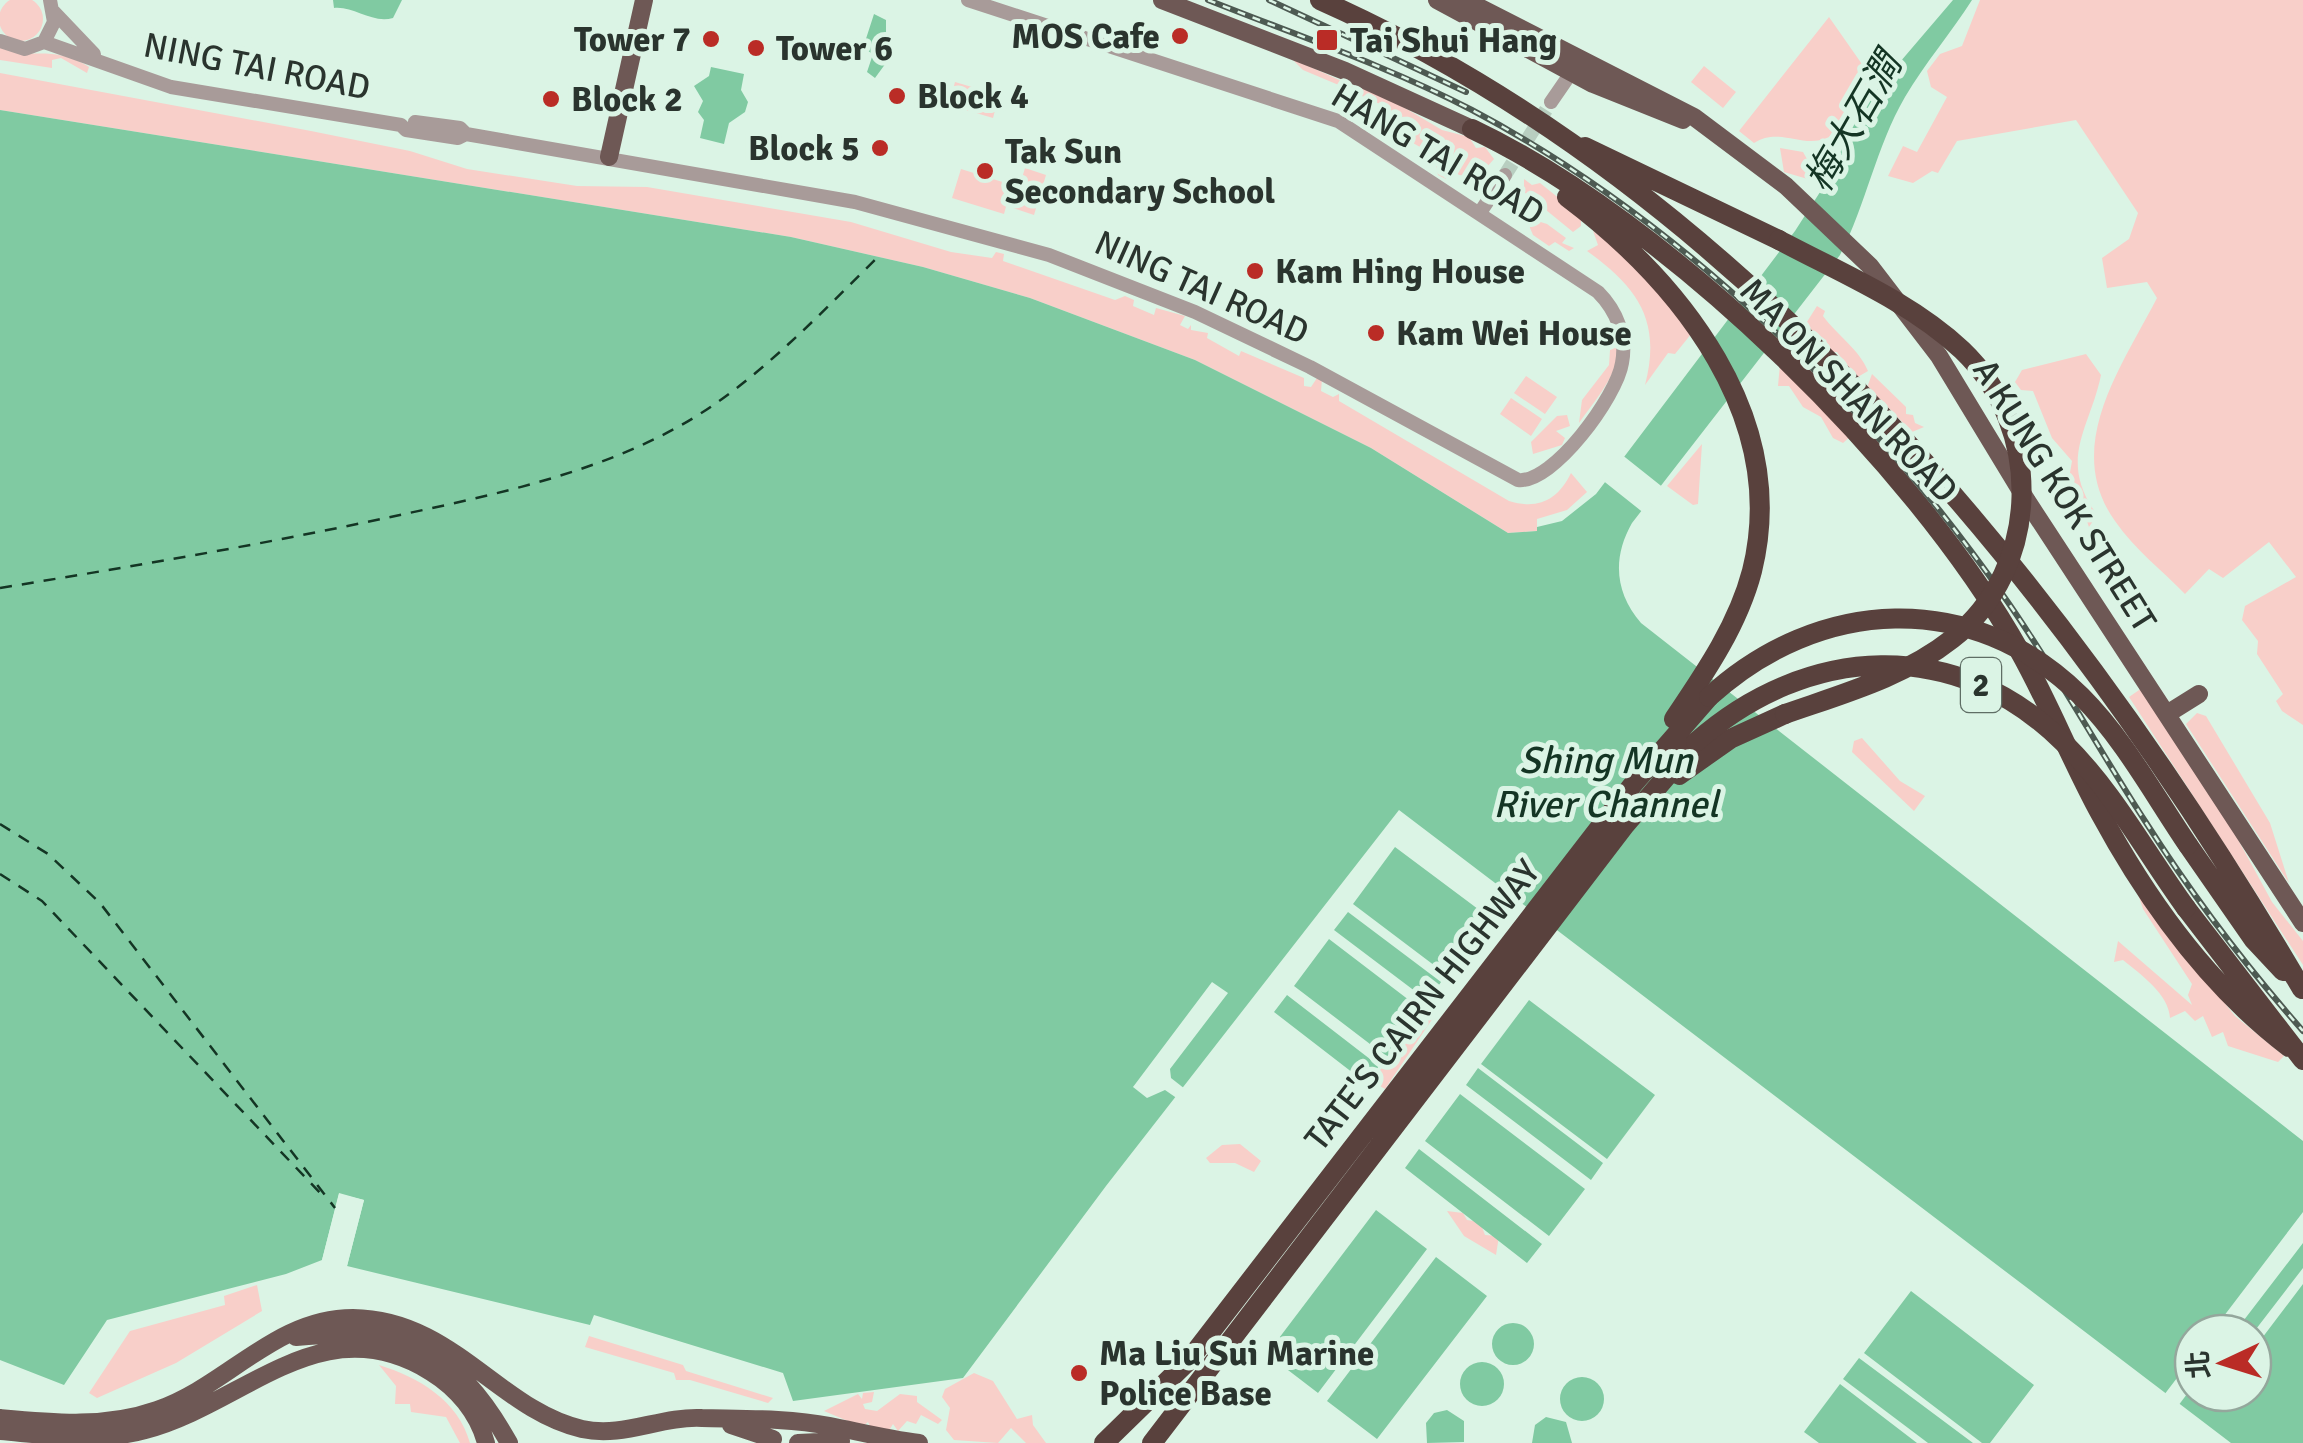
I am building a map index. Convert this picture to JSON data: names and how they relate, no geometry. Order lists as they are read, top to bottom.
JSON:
{
  "streets": {
    "highway": ["MA ON SHAN ROAD", "2", "TATE'S CAIRN HIGHWAY"],
    "main road": ["A KUNG KOK STREET"],
    "street": ["NING TAI ROAD", "HANG TAI ROAD"]
  },
  "crossings": [
    ["NING TAI ROAD", "HANG TAI ROAD"],
    ["MA ON SHAN ROAD", "TATE'S CAIRN HIGHWAY"]
  ],
  "water": ["梅大石澗", "Shing Mun River Channel"],
  "places": {
    "other": [
      "MOS Cafe",
      "Tower 7",
      "Tower 6",
      "Block 4",
      "Block 2",
      "Block 5",
      "Tak Sun Secondary School",
      "Kam Hing House",
      "Kam Wei House",
      "Ma Liu Sui Marine Police Base"
    ],
    "transit": ["Tai Shui Hang"]
  },
  "north": "left"
}
